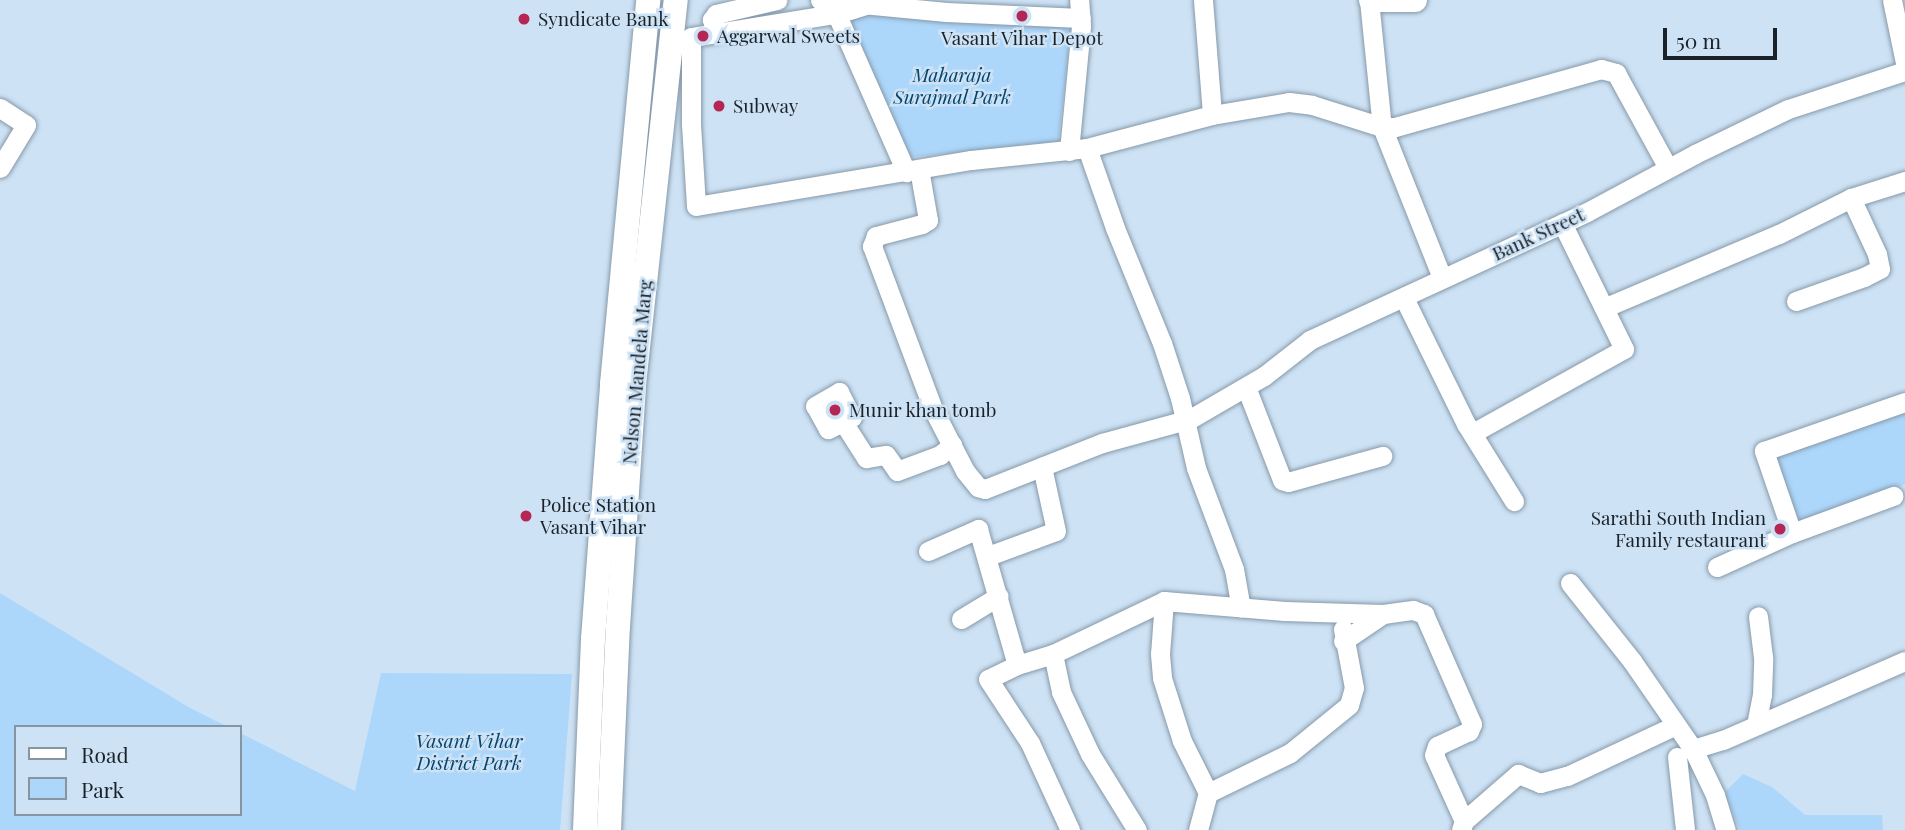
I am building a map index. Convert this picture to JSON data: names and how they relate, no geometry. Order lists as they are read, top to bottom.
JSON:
{
  "streets": {
    "main road": ["Nelson Mandela Marg"],
    "street": ["Bank Street"]
  },
  "parks": ["Maharaja Surajmal Park", "Vasant Vihar District Park"],
  "places": [
    "Vasant Vihar Depot",
    "Syndicate Bank",
    "Aggarwal Sweets",
    "Subway",
    "Munir khan tomb",
    "Police Station Vasant Vihar",
    "Sarathi South Indian Family restaurant"
  ],
  "legend": ["Road", "Park"],
  "scale_bar": "50 m"
}
